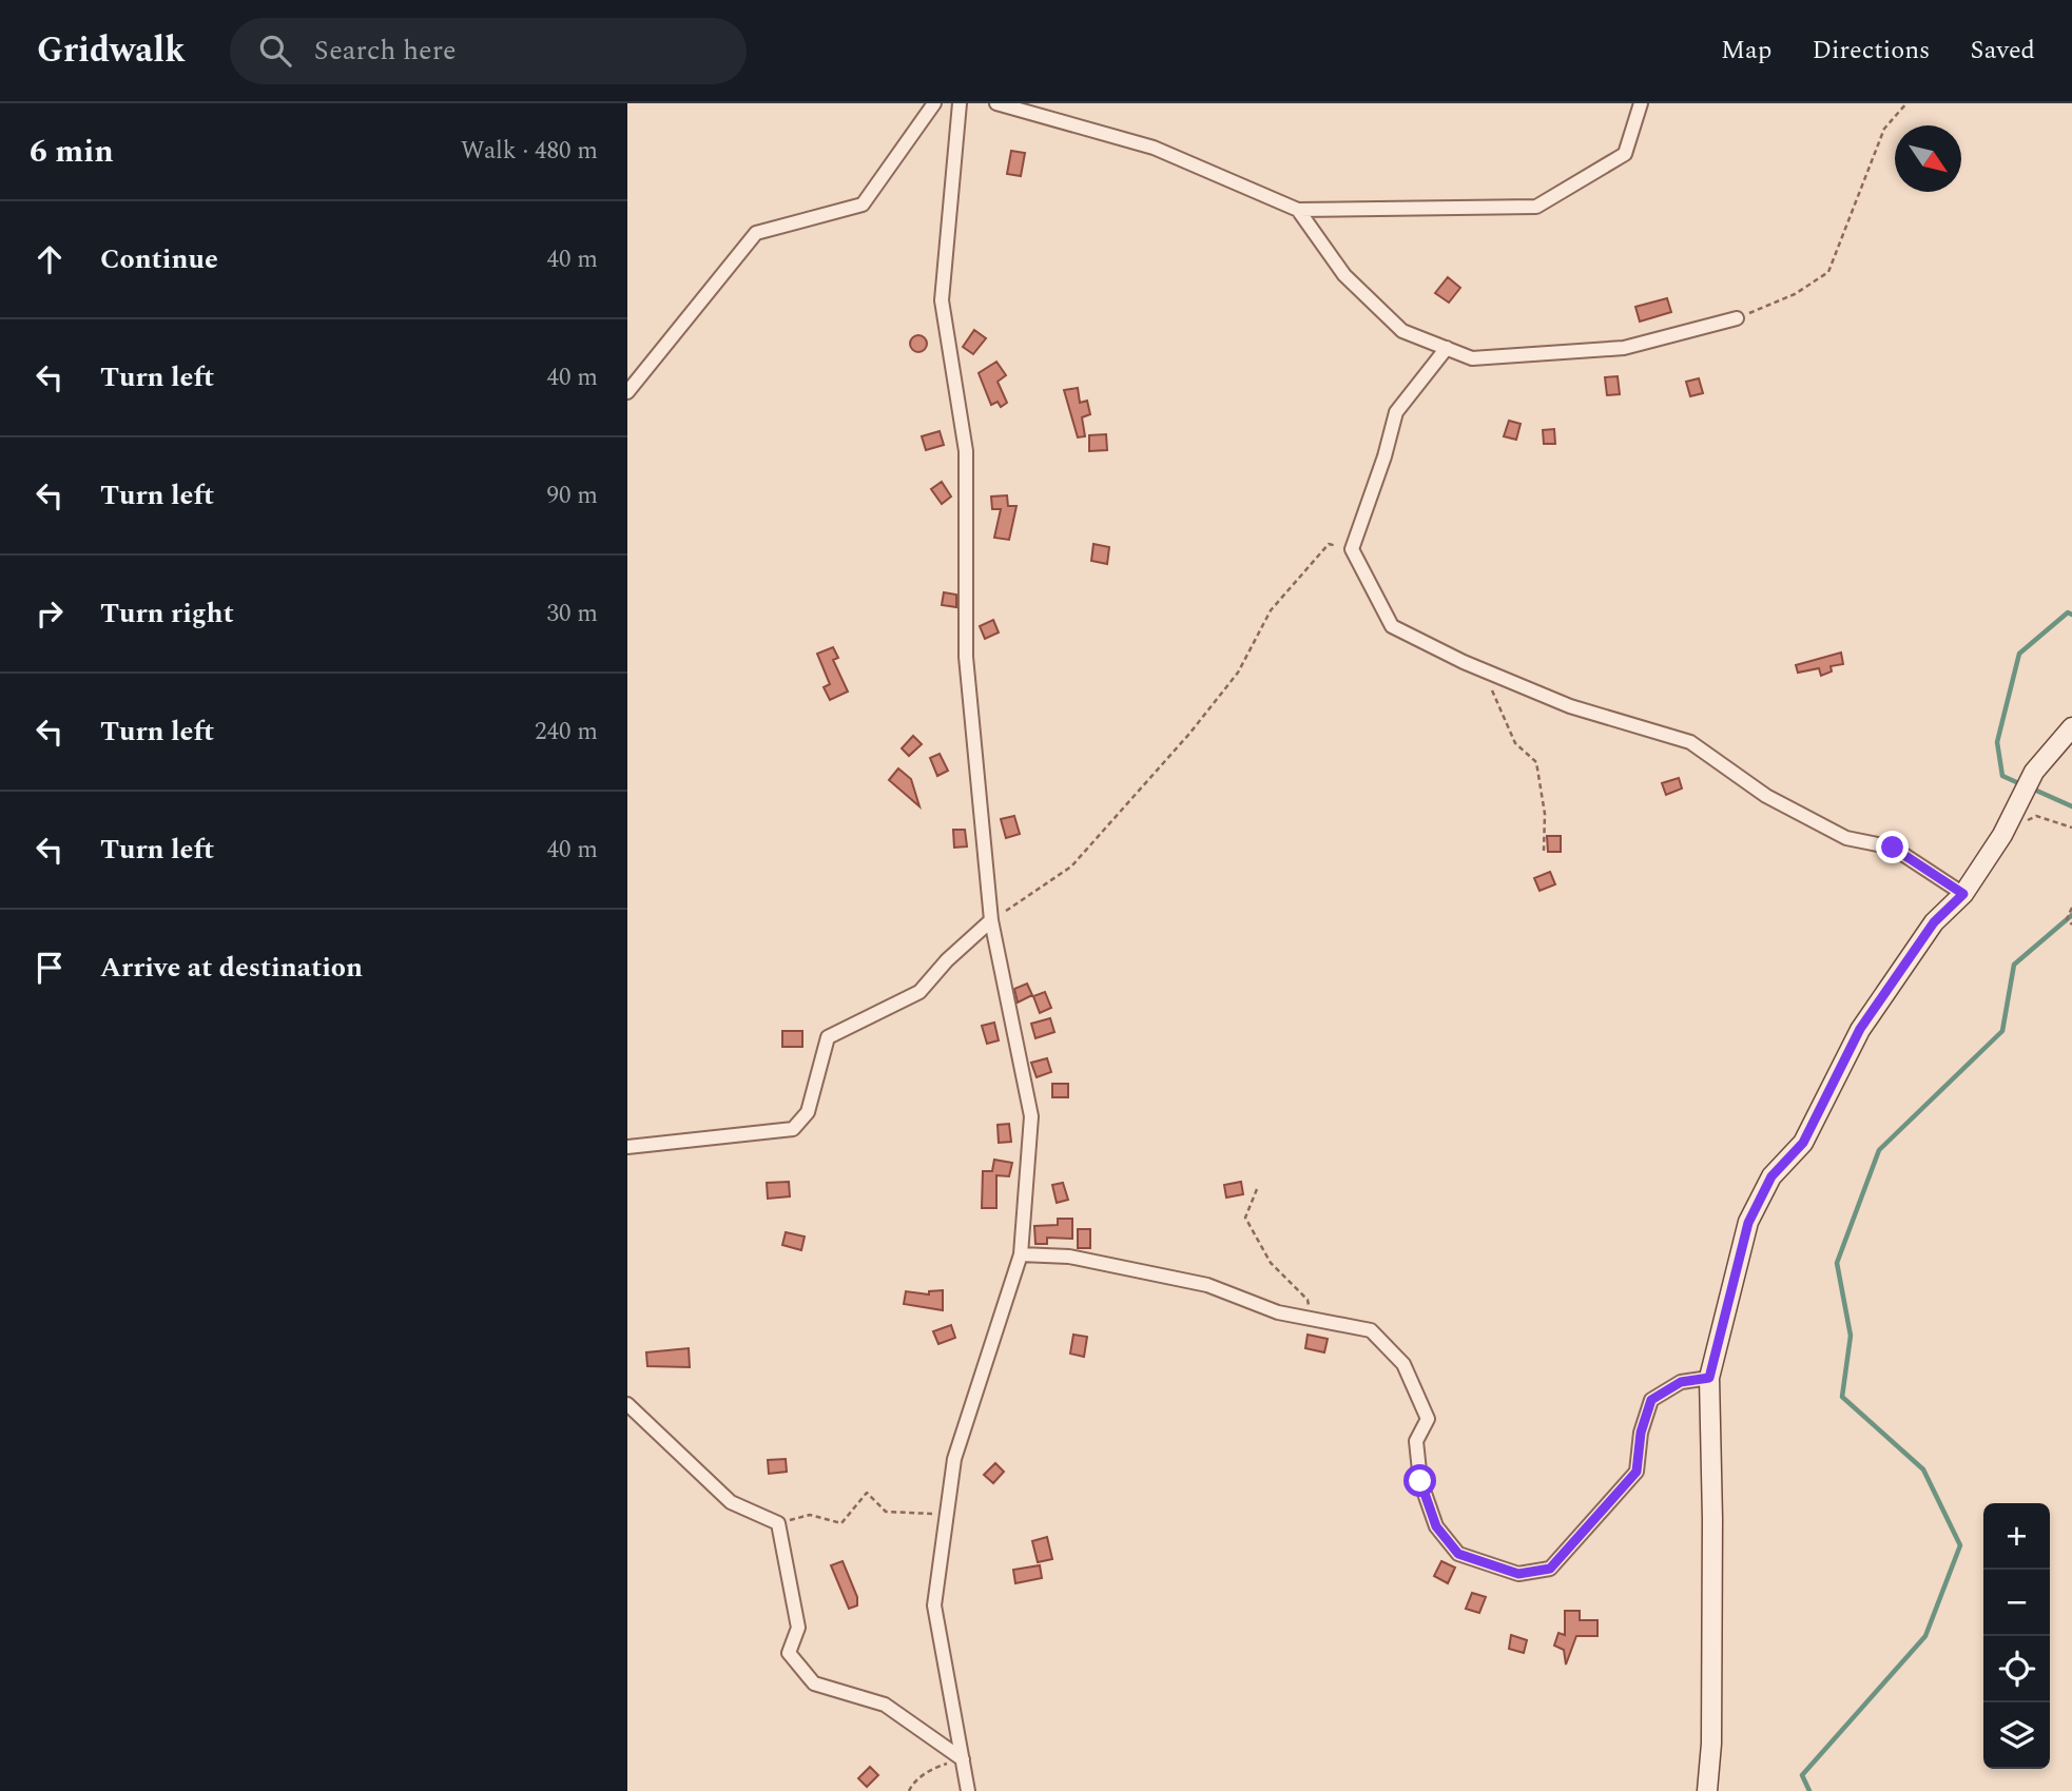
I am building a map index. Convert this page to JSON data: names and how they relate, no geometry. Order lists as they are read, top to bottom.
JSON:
{
  "north": "bottom right",
  "page": {
    "header": "Gridwalk",
    "search": "Search here",
    "nav": ["Map", "Directions", "Saved"],
    "heading": ["6 min", "Walk · 480 m"],
    "list": [
      ["Continue", "40 m"],
      ["Turn left", "40 m"],
      ["Turn left", "90 m"],
      ["Turn right", "30 m"],
      ["Turn left", "240 m"],
      ["Turn left", "40 m"],
      "Arrive at destination"
    ],
    "map_buttons": ["+", "−"]
  }
}
